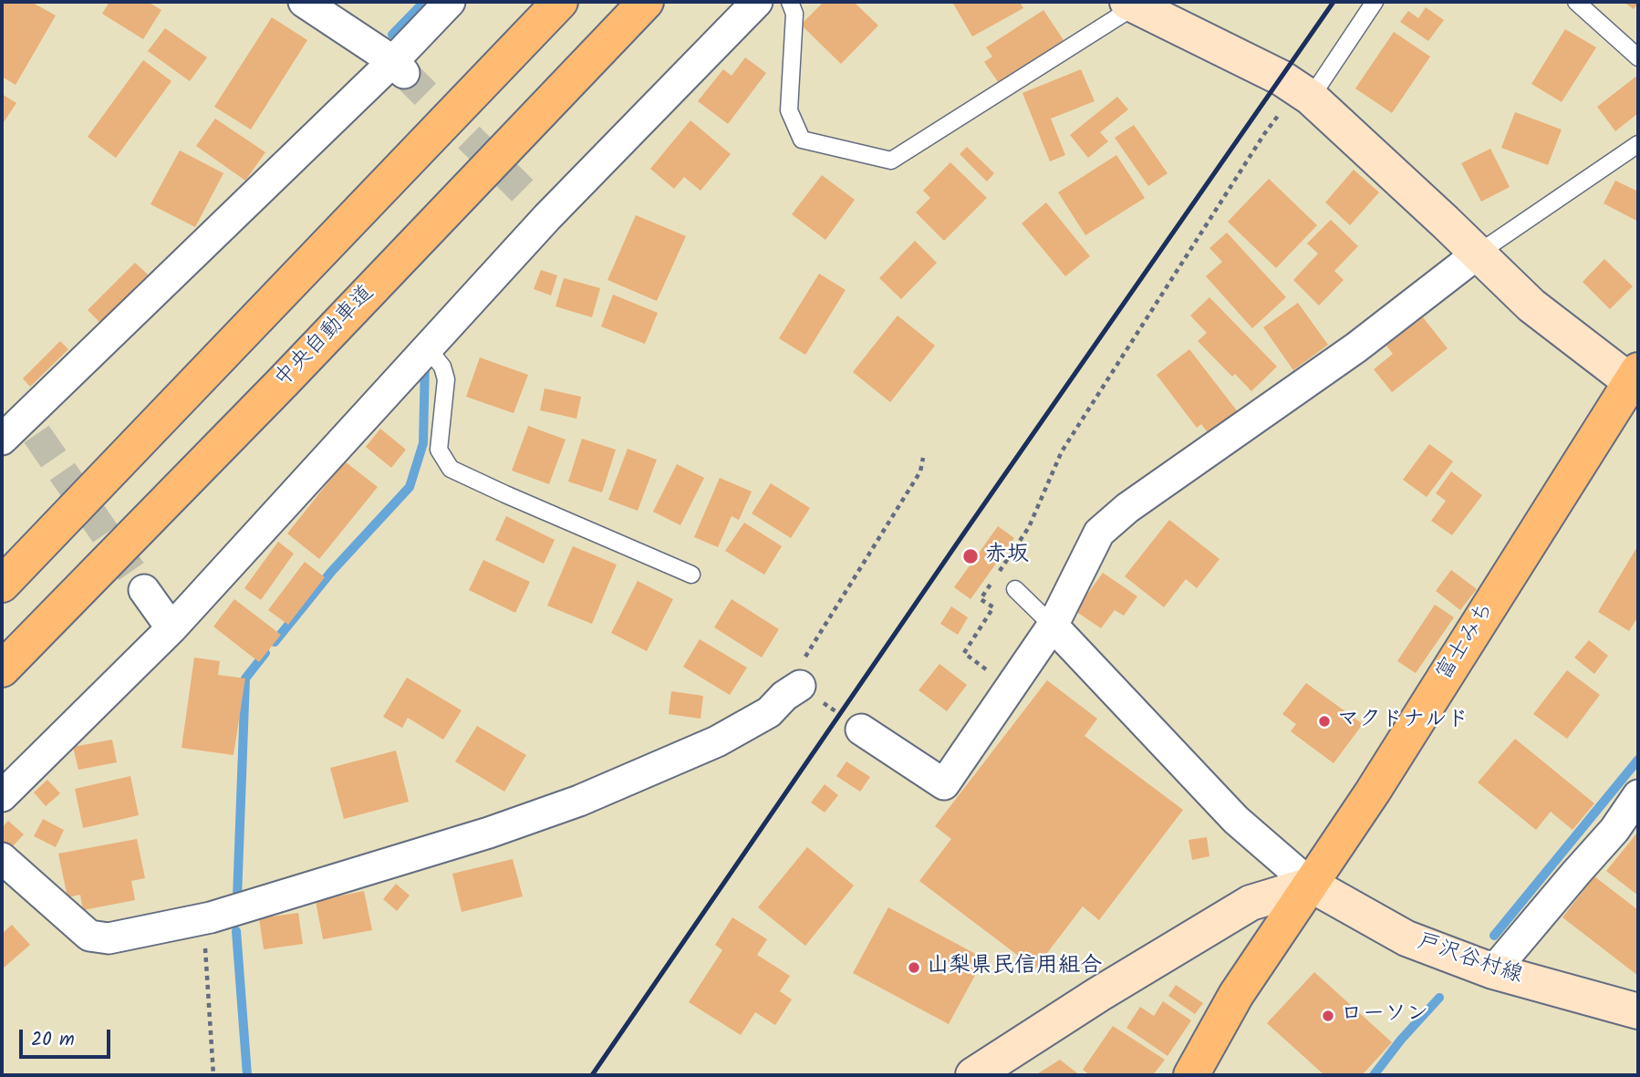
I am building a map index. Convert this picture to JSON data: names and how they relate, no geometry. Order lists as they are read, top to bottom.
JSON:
{
  "streets": {
    "highway": ["中央自動車道", "富士みち"],
    "street": ["戸沢谷村線"]
  },
  "crossings": [
    ["富士みち", "戸沢谷村線"]
  ],
  "places": [
    "赤坂",
    "マクドナルド",
    "山梨県民信用組合",
    "ローソン"
  ],
  "scale_bar": "20 m"
}
